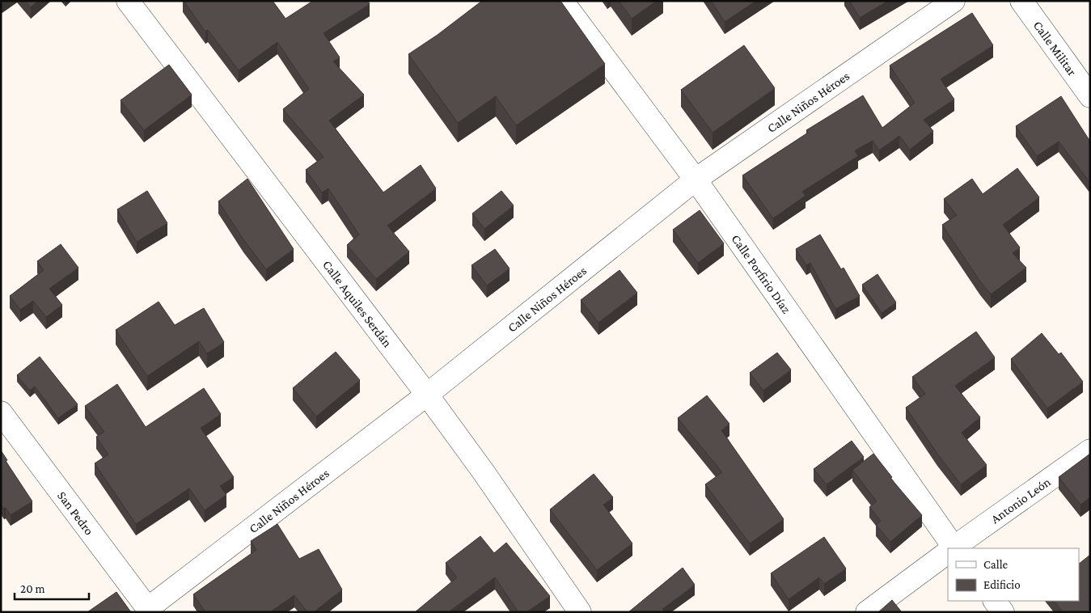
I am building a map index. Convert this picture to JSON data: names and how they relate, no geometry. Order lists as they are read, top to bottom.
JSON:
{
  "streets": {
    "street": [
      "Calle Militar",
      "Calle Niños Héroes",
      "Calle Porfirio Díaz",
      "Calle Aquiles Serdán",
      "Antonio León",
      "San Pedro"
    ]
  },
  "crossings": [
    ["Calle Niños Héroes", "Calle Porfirio Díaz"],
    ["Calle Niños Héroes", "Calle Aquiles Serdán"],
    ["Calle Niños Héroes", "San Pedro"]
  ],
  "legend": ["Calle", "Edificio"],
  "scale_bar": "20 m"
}
